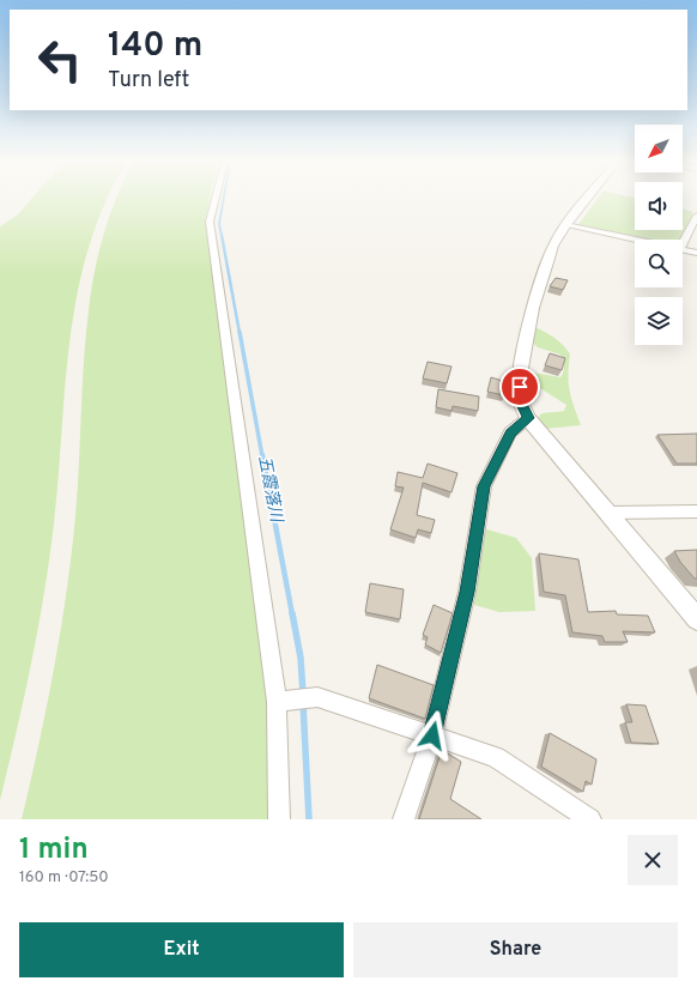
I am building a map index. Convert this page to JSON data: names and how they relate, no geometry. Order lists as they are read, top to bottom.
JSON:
{
  "water": ["五霞落川"],
  "north": "bottom left",
  "page": {
    "turn": ["140 m", "Turn left"],
    "heading": ["1 min", "160 m · 07:50"],
    "buttons": ["Exit", "Share"]
  }
}
